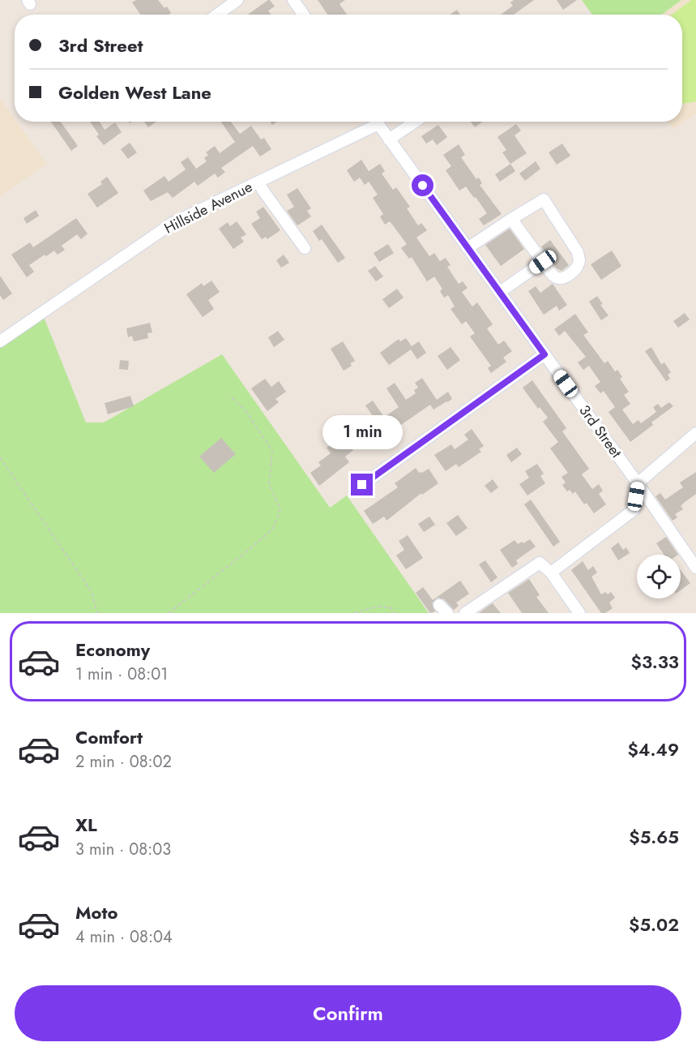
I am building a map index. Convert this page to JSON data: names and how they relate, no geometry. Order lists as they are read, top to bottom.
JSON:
{
  "streets": {
    "street": ["Hillside Avenue", "3rd Street"]
  },
  "page": {
    "banner": ["3rd Street", "Golden West Lane"],
    "bubble": "1 min",
    "list": [
      {
        "name": "Economy",
        "note": "1 min · 08:01",
        "value": "$3.33"
      },
      {
        "name": "Comfort",
        "note": "2 min · 08:02",
        "value": "$4.49"
      },
      {
        "name": "XL",
        "note": "3 min · 08:03",
        "value": "$5.65"
      },
      {
        "name": "Moto",
        "note": "4 min · 08:04",
        "value": "$5.02"
      }
    ],
    "buttons": "Confirm"
  }
}
